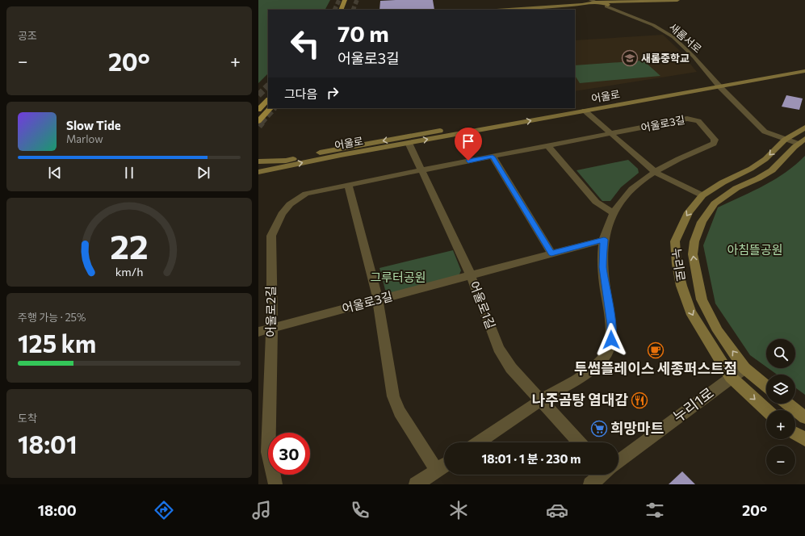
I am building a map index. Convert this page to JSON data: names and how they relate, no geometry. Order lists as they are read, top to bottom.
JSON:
{
  "streets": {
    "street": [
      "새롬서로",
      "어울로",
      "어울로3길",
      "누리로",
      "어울로1길",
      "어울로2길",
      "누리1로"
    ]
  },
  "crossings": [
    ["새롬서로", "어울로"],
    ["새롬서로", "누리로"],
    ["어울로", "어울로1길"],
    ["어울로3길", "어울로1길"],
    ["어울로3길", "어울로2길"],
    ["누리로", "누리1로"],
    ["어울로1길", "어울로2길"]
  ],
  "parks": ["아침뜰공원", "그루터공원"],
  "places": {
    "school or university": ["새롬중학교"],
    "cafe": ["투썸플레이스 세종퍼스트점"],
    "restaurant": ["나주곰탕 염대감"],
    "supermarket": ["희망마트"]
  },
  "page": {
    "tile": [
      "공조",
      ["주행 가능 · 25%", "125 km"],
      ["도착", "18:01"]
    ],
    "turn": ["70 m", "어울로3길"],
    "heat": ["−", "20°", "+"],
    "then": "그다음",
    "song": ["Slow Tide", "Marlow"],
    "map_buttons": ["+", "−"],
    "limit": "30",
    "trip": "18:01 · 1 분 · 230 m",
    "tabs": ["18:00", "20°"],
    "gauge": ["22", "km/h"]
  }
}
